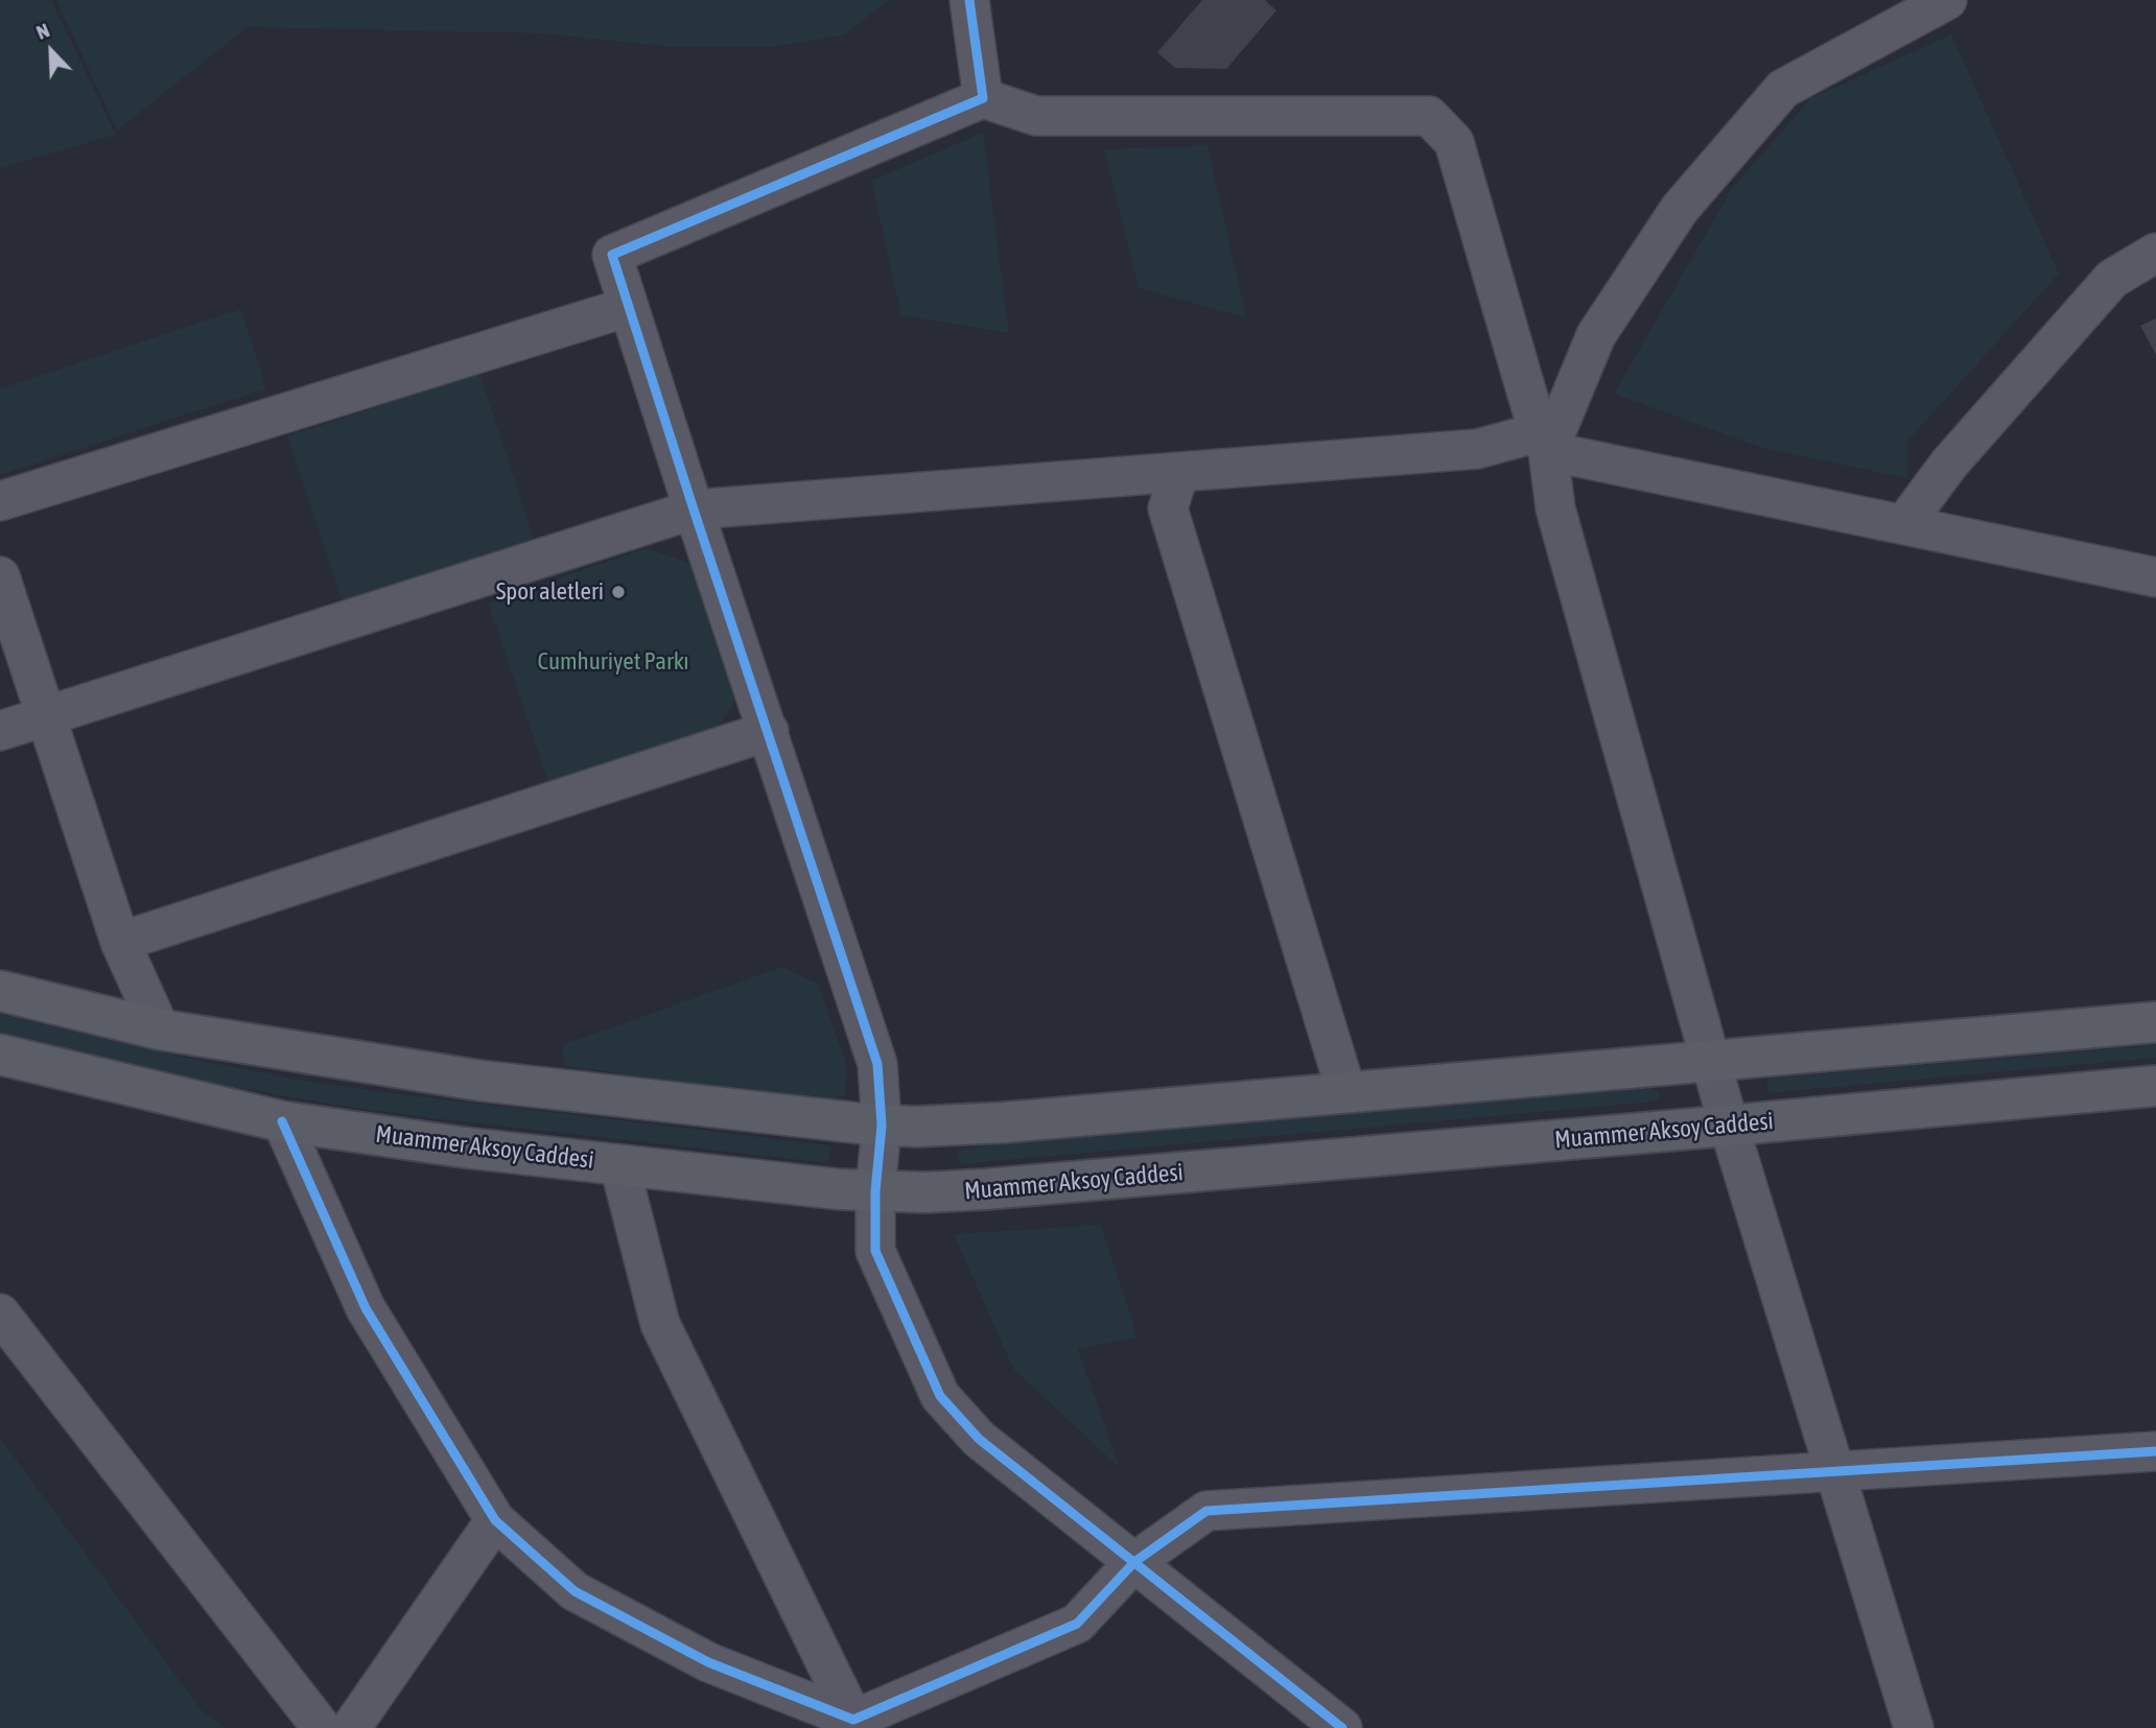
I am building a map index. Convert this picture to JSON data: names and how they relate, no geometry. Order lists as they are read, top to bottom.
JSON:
{
  "streets": {
    "main road": ["Muammer Aksoy Caddesi"]
  },
  "parks": ["Cumhuriyet Parkı"],
  "places": ["Spor aletleri"],
  "north": "top left"
}
